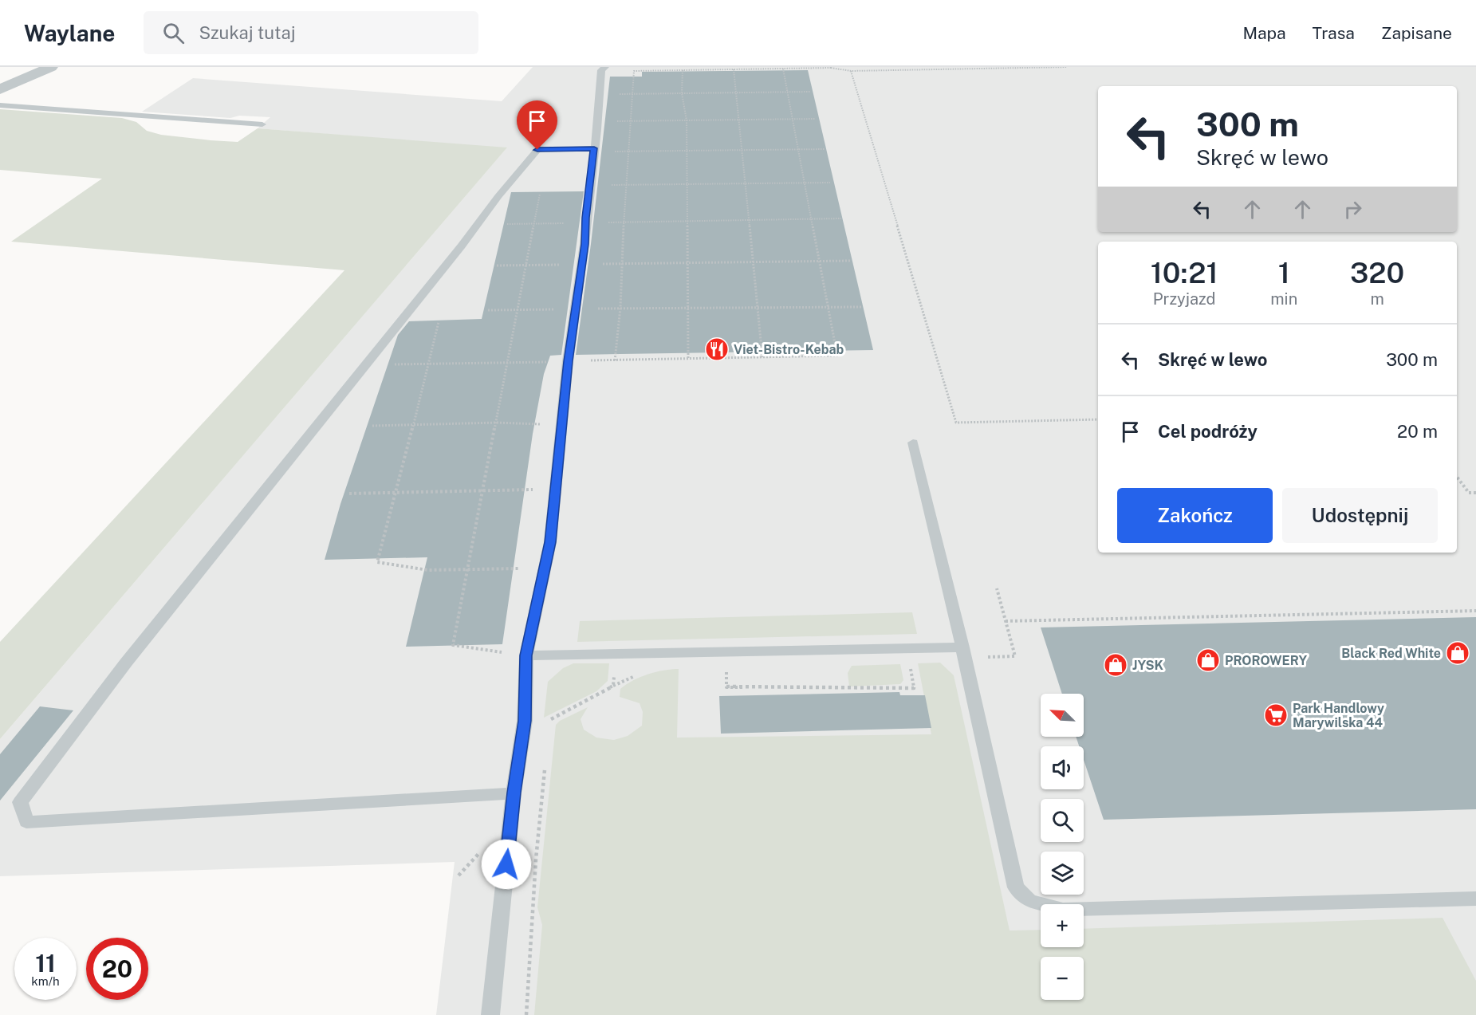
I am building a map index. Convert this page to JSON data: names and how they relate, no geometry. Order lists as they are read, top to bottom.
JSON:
{
  "places": {
    "restaurant": ["Viet-Bistro-Kebab"],
    "shop": ["Black Red White", "PROROWERY", "JYSK"],
    "supermarket": ["Park Handlowy Marywilska 44"]
  },
  "north": "top left",
  "page": {
    "header": "Waylane",
    "search": "Szukaj tutaj",
    "nav": ["Mapa", "Trasa", "Zapisane"],
    "turn": ["300 m", "Skręć w lewo"],
    "eta": [
      "10:21",
      "Przyjazd",
      "1",
      "min",
      "320",
      "m"
    ],
    "list": [
      {
        "name": "Skręć w lewo",
        "value": "300 m"
      },
      {
        "name": "Cel podróży",
        "value": "20 m"
      }
    ],
    "buttons": ["Zakończ", "Udostępnij"],
    "map_buttons": ["+", "−"],
    "speed": "11 km/h",
    "limit": "20"
  }
}
